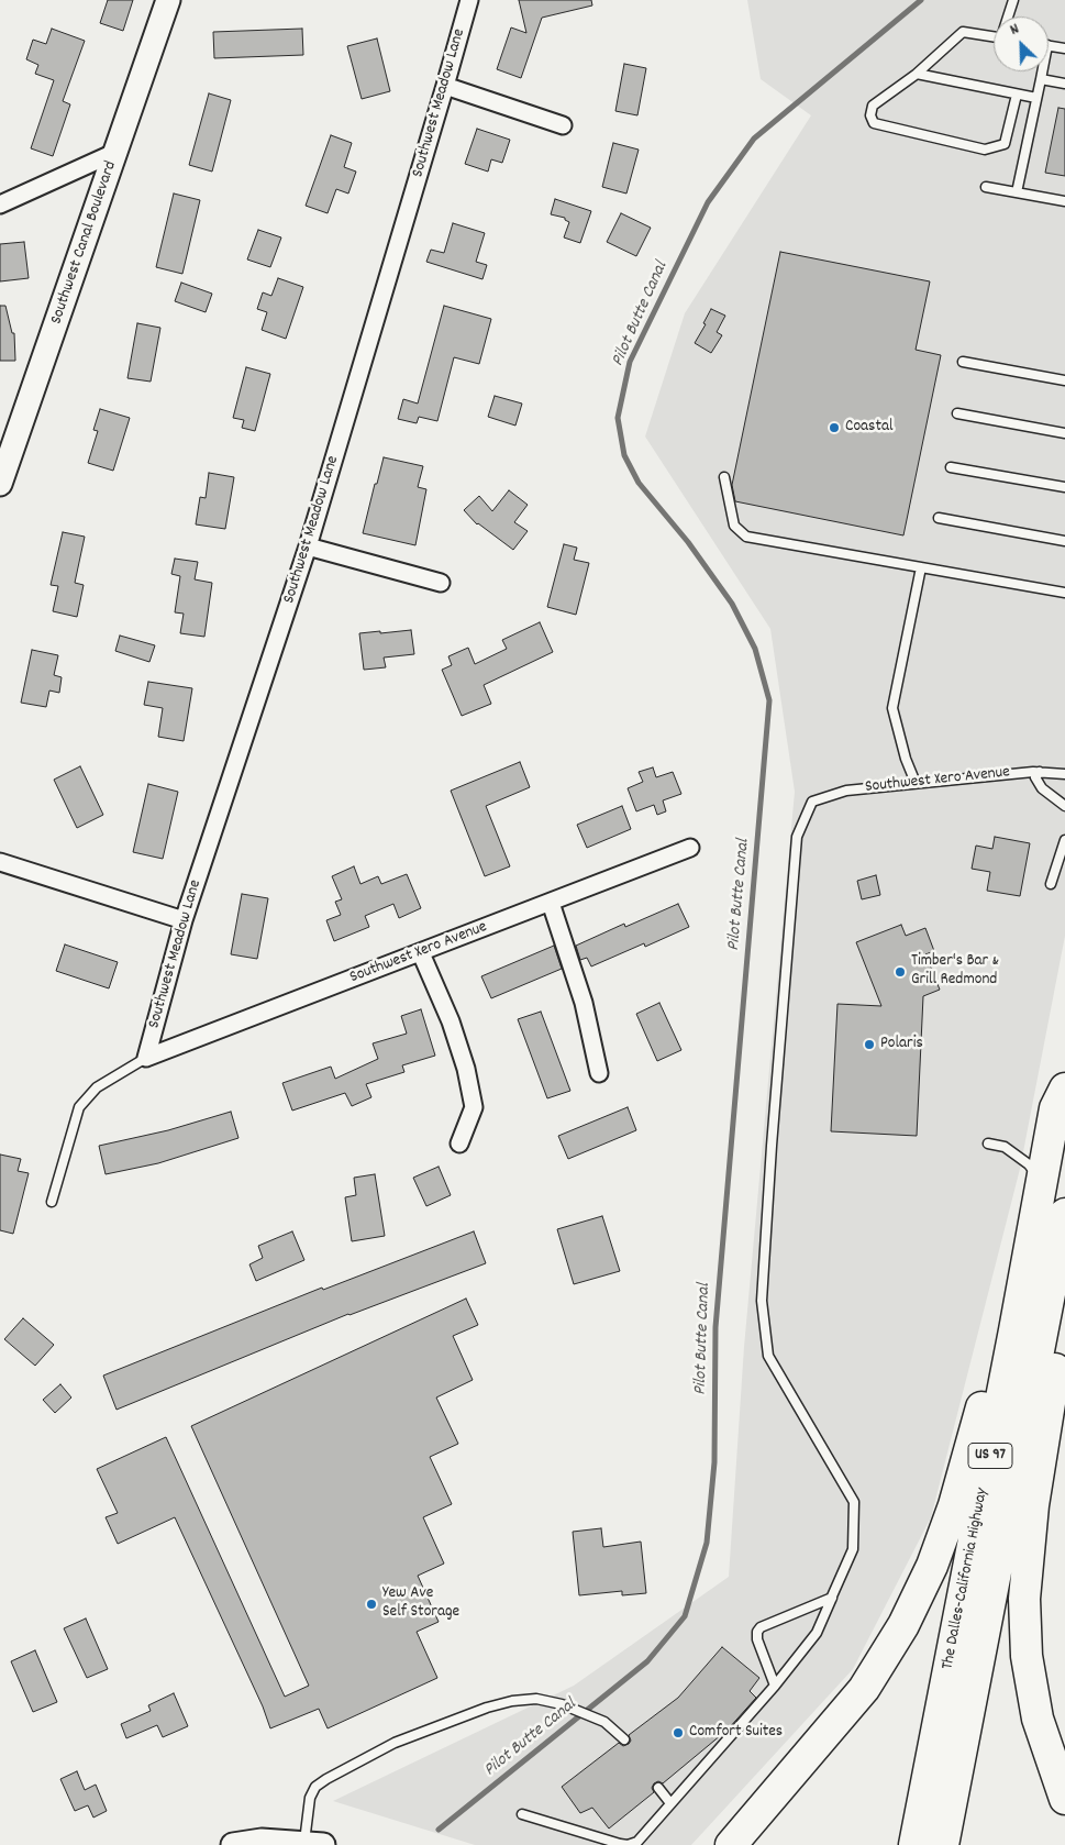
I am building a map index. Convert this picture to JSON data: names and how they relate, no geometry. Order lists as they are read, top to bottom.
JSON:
{
  "streets": {
    "highway": ["US 97", "The Dalles-California Highway"],
    "main road": ["Southwest Canal Boulevard"],
    "street": ["Southwest Meadow Lane", "Southwest Xero Avenue"]
  },
  "crossings": [
    ["Southwest Meadow Lane", "Southwest Xero Avenue"]
  ],
  "water": ["Pilot Butte Canal"],
  "places": [
    "Coastal",
    "Timber's Bar & Grill Redmond",
    "Polaris",
    "Yew Ave Self Storage",
    "Comfort Suites"
  ],
  "north": "top left"
}
